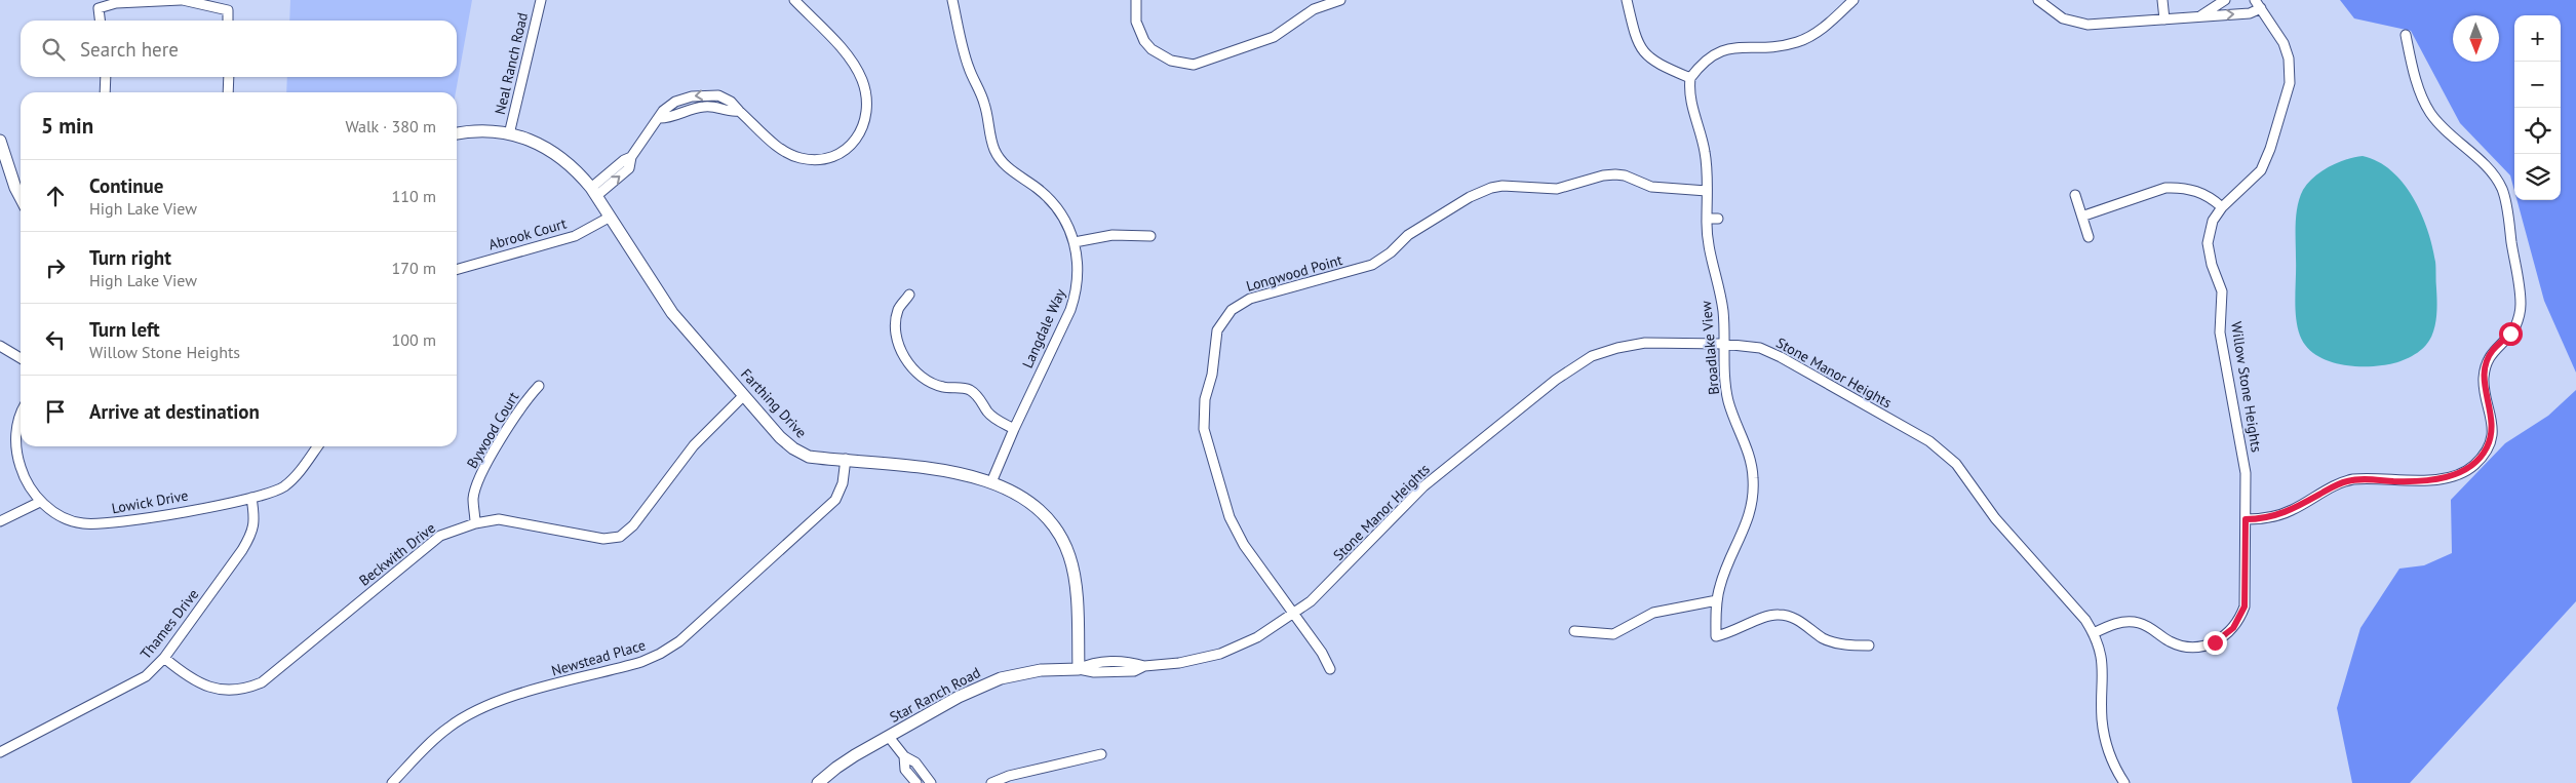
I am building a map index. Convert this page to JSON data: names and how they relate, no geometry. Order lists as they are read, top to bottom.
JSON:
{
  "streets": {
    "street": [
      "Neal Ranch Road",
      "Abrook Court",
      "Longwood Point",
      "Langdale Way",
      "Broadlake View",
      "Stone Manor Heights",
      "Willow Stone Heights",
      "Farthing Drive",
      "Bywood Court",
      "Lowick Drive",
      "Beckwith Drive",
      "Thames Drive",
      "Newstead Place",
      "Star Ranch Road"
    ]
  },
  "crossings": [
    ["Neal Ranch Road", "Farthing Drive"],
    ["Abrook Court", "Farthing Drive"],
    ["Longwood Point", "Broadlake View"],
    ["Longwood Point", "Stone Manor Heights"],
    ["Langdale Way", "Farthing Drive"],
    ["Broadlake View", "Stone Manor Heights"],
    ["Stone Manor Heights", "Willow Stone Heights"],
    ["Stone Manor Heights", "Farthing Drive"],
    ["Stone Manor Heights", "Star Ranch Road"],
    ["Farthing Drive", "Beckwith Drive"],
    ["Farthing Drive", "Newstead Place"],
    ["Farthing Drive", "Star Ranch Road"],
    ["Bywood Court", "Beckwith Drive"],
    ["Lowick Drive", "Thames Drive"],
    ["Beckwith Drive", "Thames Drive"]
  ],
  "north": "bottom",
  "page": {
    "map_buttons": ["+", "−"],
    "search": "Search here",
    "heading": ["5 min", "Walk · 380 m"],
    "list": [
      ["Continue", "High Lake View", "110 m"],
      ["Turn right", "High Lake View", "170 m"],
      ["Turn left", "Willow Stone Heights", "100 m"],
      "Arrive at destination"
    ]
  }
}
